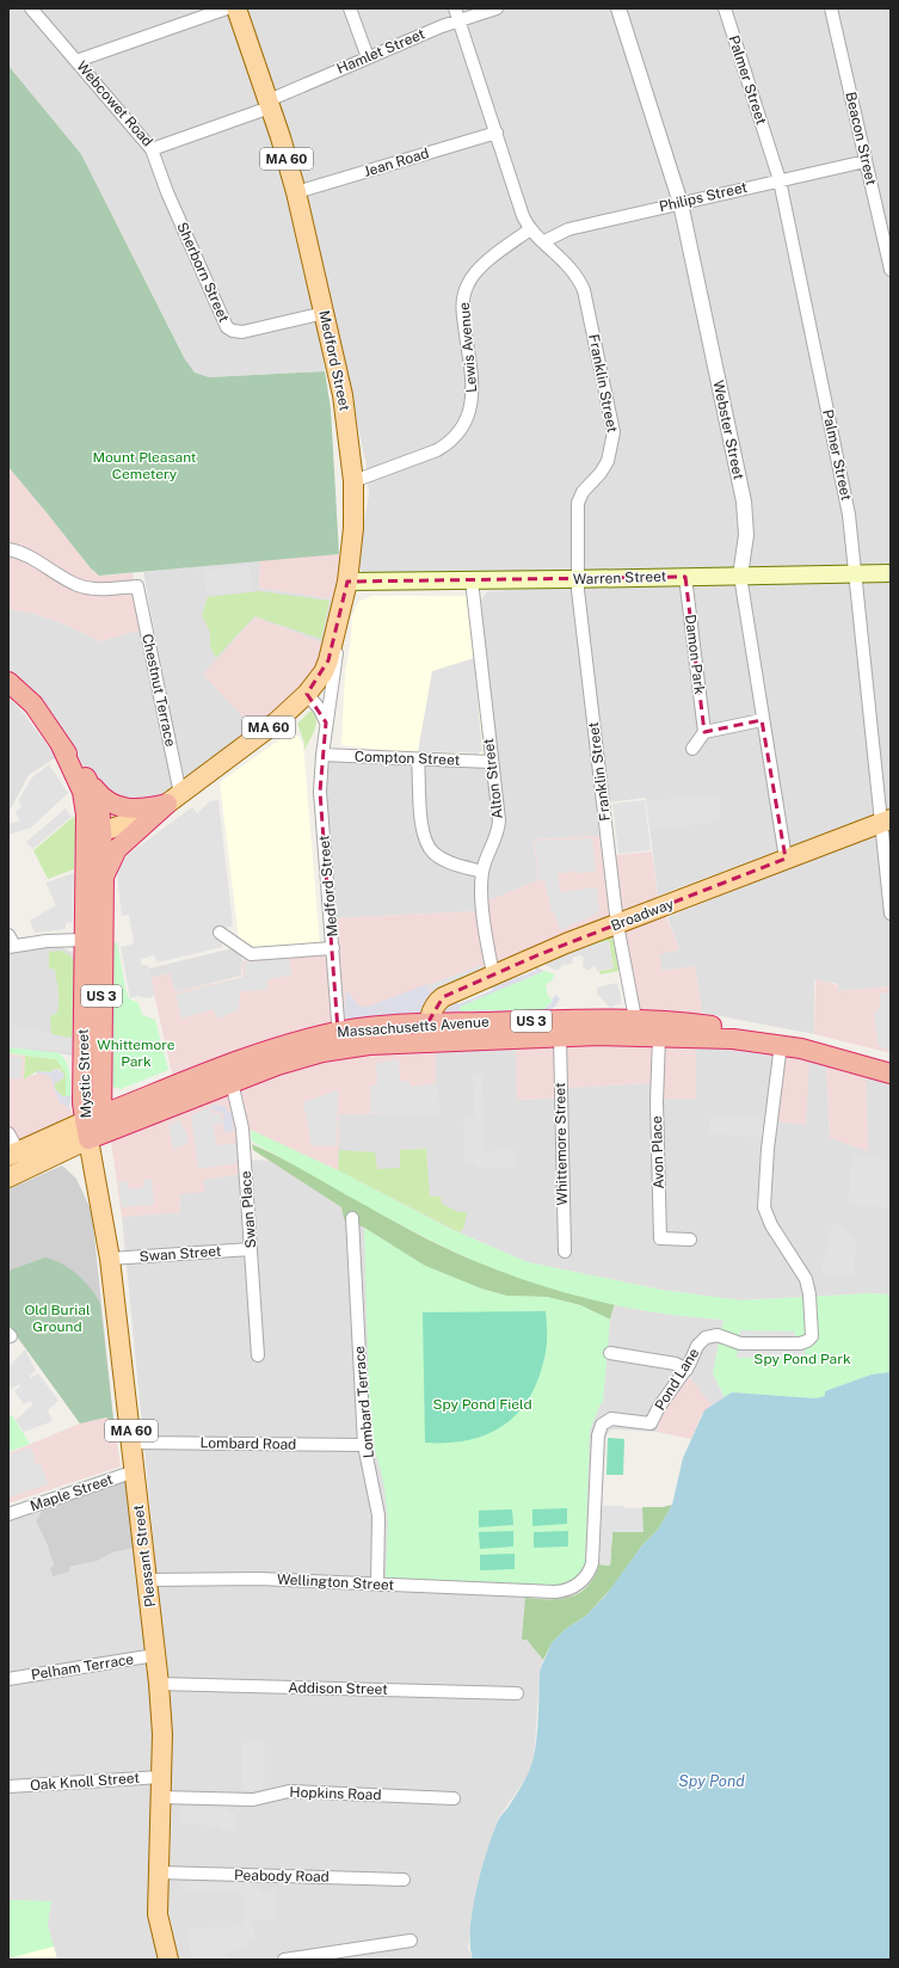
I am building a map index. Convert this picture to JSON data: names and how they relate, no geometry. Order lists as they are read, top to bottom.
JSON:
{
  "streets": {
    "highway": [
      "MA 60",
      "US 3",
      "Massachusetts Avenue",
      "Mystic Street"
    ],
    "main road": [
      "Medford Street",
      "Warren Street",
      "Broadway",
      "Pleasant Street"
    ],
    "street": [
      "Hamlet Street",
      "Palmer Street",
      "Webcowet Road",
      "Beacon Street",
      "Jean Road",
      "Philips Street",
      "Sherborn Street",
      "Lewis Avenue",
      "Franklin Street",
      "Webster Street",
      "Damon Park",
      "Chestnut Terrace",
      "Compton Street",
      "Alton Street",
      "Whittemore Street",
      "Avon Place",
      "Swan Place",
      "Swan Street",
      "Pond Lane",
      "Lombard Terrace",
      "Lombard Road",
      "Maple Street",
      "Wellington Street",
      "Pelham Terrace",
      "Addison Street",
      "Oak Knoll Street",
      "Hopkins Road",
      "Peabody Road"
    ]
  },
  "crossings": [
    ["Hamlet Street", "Webcowet Road"],
    ["Hamlet Street", "Medford Street"],
    ["Hamlet Street", "Franklin Street"],
    ["Palmer Street", "Philips Street"],
    ["Palmer Street", "Warren Street"],
    ["Palmer Street", "Broadway"],
    ["Webcowet Road", "Sherborn Street"],
    ["Webcowet Road", "Medford Street"],
    ["Beacon Street", "Philips Street"],
    ["MA 60", "Medford Street"],
    ["MA 60", "Chestnut Terrace"],
    ["MA 60", "Mystic Street"],
    ["Jean Road", "Medford Street"],
    ["Jean Road", "Franklin Street"],
    ["Philips Street", "Franklin Street"],
    ["Philips Street", "Webster Street"],
    ["Sherborn Street", "Medford Street"],
    ["Lewis Avenue", "Medford Street"],
    ["Lewis Avenue", "Franklin Street"],
    ["Medford Street", "Warren Street"],
    ["Medford Street", "Compton Street"],
    ["Medford Street", "Massachusetts Avenue"],
    ["Franklin Street", "Warren Street"],
    ["Franklin Street", "Broadway"],
    ["Franklin Street", "Massachusetts Avenue"],
    ["Webster Street", "Warren Street"],
    ["Webster Street", "Broadway"],
    ["Warren Street", "Damon Park"],
    ["Warren Street", "Alton Street"],
    ["Compton Street", "Alton Street"],
    ["Alton Street", "Broadway"],
    ["Broadway", "Massachusetts Avenue"],
    ["Massachusetts Avenue", "Mystic Street"],
    ["Massachusetts Avenue", "Whittemore Street"],
    ["Massachusetts Avenue", "Avon Place"],
    ["Massachusetts Avenue", "Swan Place"],
    ["Massachusetts Avenue", "Pond Lane"],
    ["Massachusetts Avenue", "Pleasant Street"],
    ["Mystic Street", "Pleasant Street"],
    ["Swan Place", "Swan Street"],
    ["Swan Street", "Pleasant Street"],
    ["Pond Lane", "Wellington Street"],
    ["Lombard Terrace", "Lombard Road"],
    ["Lombard Terrace", "Wellington Street"],
    ["Lombard Road", "Pleasant Street"],
    ["Maple Street", "Pleasant Street"],
    ["Pleasant Street", "Wellington Street"],
    ["Pleasant Street", "Pelham Terrace"],
    ["Pleasant Street", "Addison Street"],
    ["Pleasant Street", "Oak Knoll Street"],
    ["Pleasant Street", "Hopkins Road"],
    ["Pleasant Street", "Peabody Road"]
  ],
  "water": ["Spy Pond"],
  "parks": [
    "Mount Pleasant Cemetery",
    "Whittemore Park",
    "Old Burial Ground",
    "Spy Pond Park",
    "Spy Pond Field"
  ]
}
